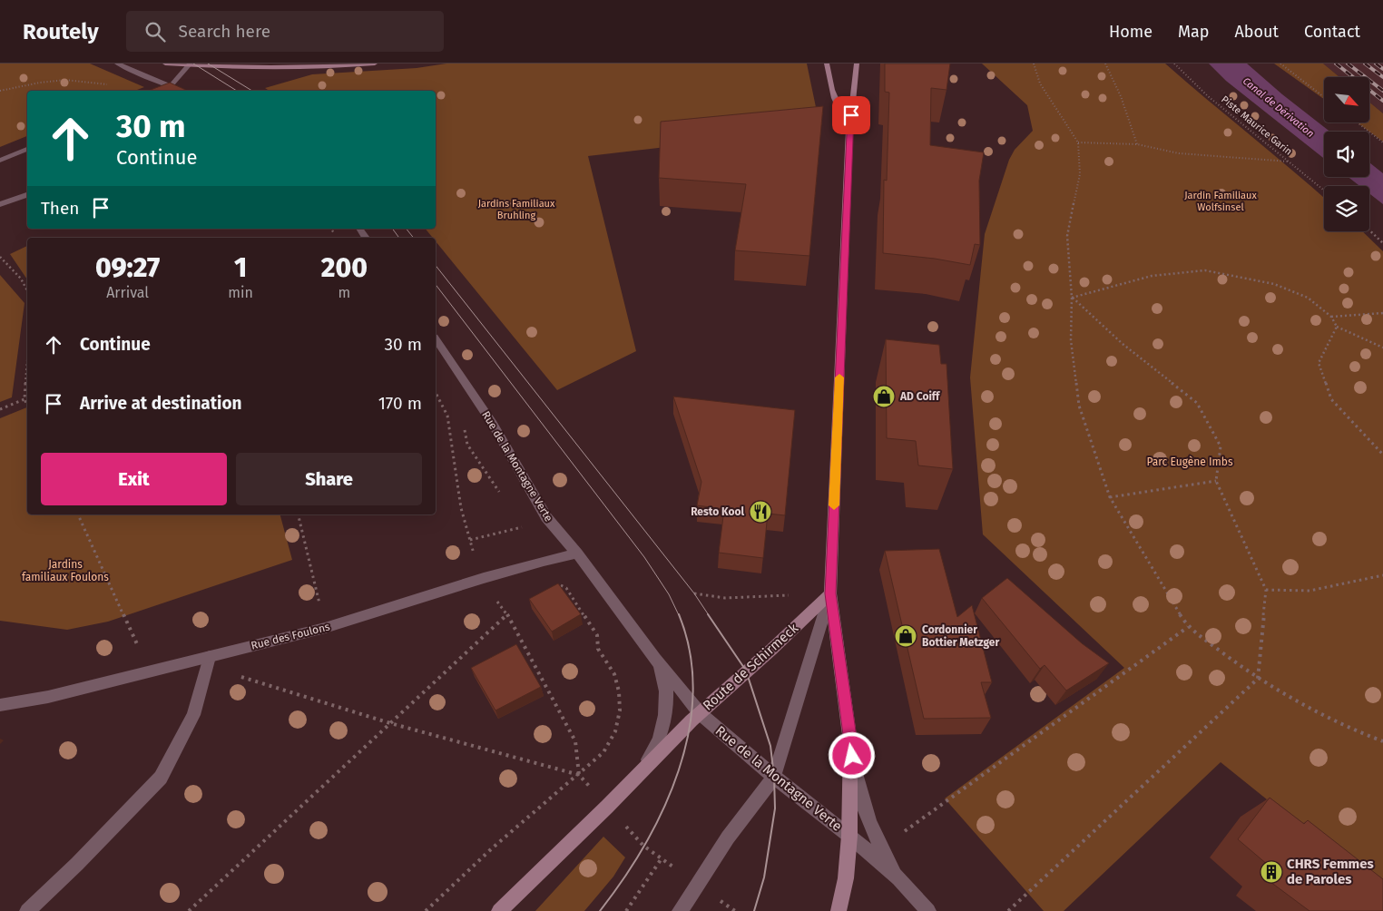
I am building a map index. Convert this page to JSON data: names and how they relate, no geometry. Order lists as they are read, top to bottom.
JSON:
{
  "streets": {
    "main road": ["Route de Schirmeck"],
    "street": ["Rue de la Montagne Verte", "Rue des Foulons"],
    "path": ["Piste Maurice Garin"]
  },
  "crossings": [
    ["Rue de la Montagne Verte", "Rue des Foulons"],
    ["Rue de la Montagne Verte", "Route de Schirmeck"]
  ],
  "water": ["Canal de Dérivation"],
  "parks": [
    "Jardin Familiaux Wolfsinsel",
    "Jardins Familiaux Bruhling",
    "Parc Eugène Imbs",
    "Jardins familiaux Foulons"
  ],
  "places": {
    "shop": ["AD Coiff", "Cordonnier Bottier Metzger"],
    "restaurant": ["Resto Kool"],
    "building": ["CHRS Femmes de Paroles"]
  },
  "north": "bottom right",
  "page": {
    "header": "Routely",
    "search": "Search here",
    "nav": [
      "Home",
      "Map",
      "About",
      "Contact"
    ],
    "turn": ["30 m", "Continue"],
    "then": "Then",
    "eta": [
      "09:27",
      "Arrival",
      "1",
      "min",
      "200",
      "m"
    ],
    "list": [
      {
        "name": "Continue",
        "value": "30 m"
      },
      {
        "name": "Arrive at destination",
        "value": "170 m"
      }
    ],
    "buttons": ["Exit", "Share"]
  }
}
